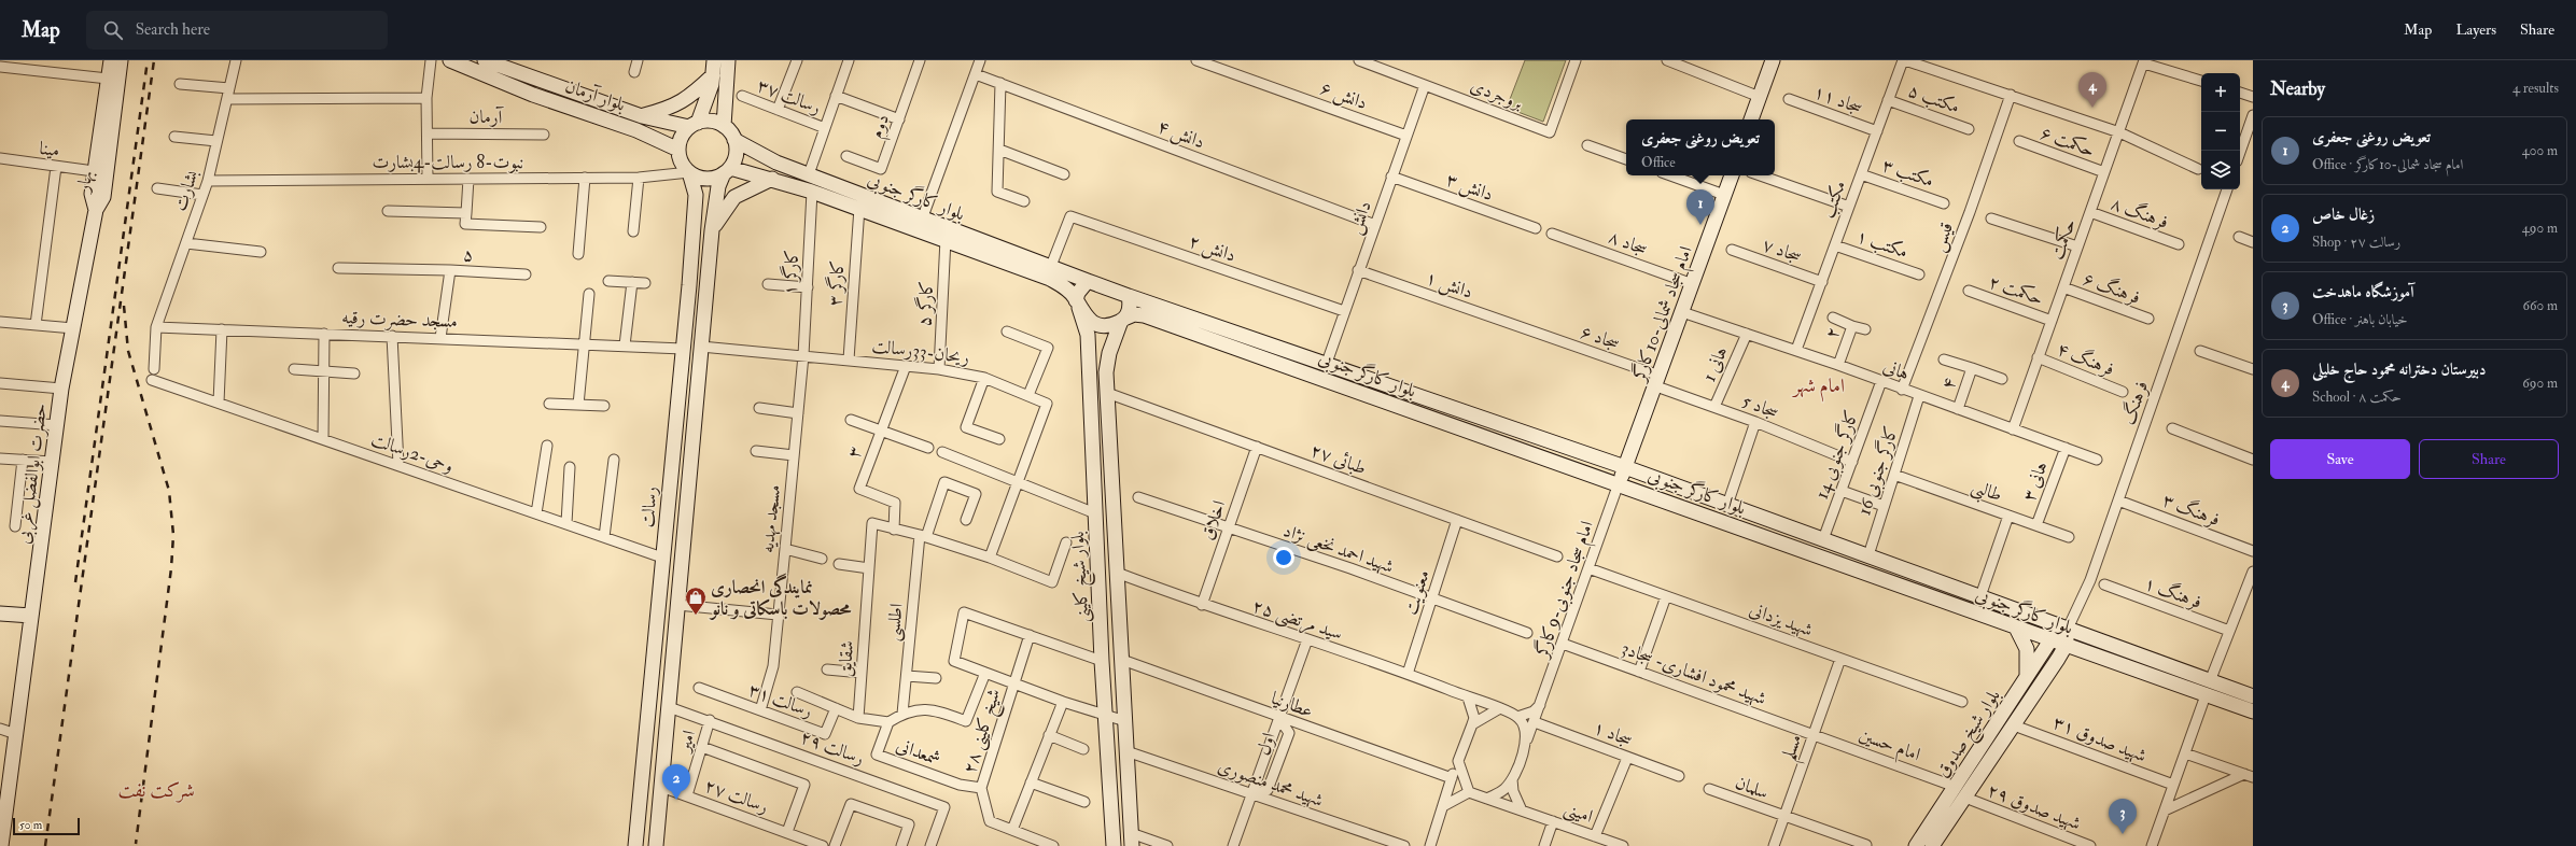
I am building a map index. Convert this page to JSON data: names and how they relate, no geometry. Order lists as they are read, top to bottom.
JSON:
{
  "streets": {
    "main road": [
      "بلوار آرمان",
      "بهار",
      "بلوار کارگر جنوبی",
      "امام سجاد شمالی-10کارگر",
      "حضرت ابوالفضل غربی",
      "رسالت",
      "بلوار شیخ کلینی",
      "بلوار شیخ صدوق"
    ],
    "street": [
      "بروجردی",
      "دانش ۶",
      "رسالت ۳۷",
      "مکتب ۵",
      "سجاد ۱۱",
      "آرمان",
      "دوم",
      "دانش ۴",
      "حکمت ۶",
      "مینا",
      "نبوت-8 رسالت-4بشارت",
      "مکتب ۳",
      "دانش ۳",
      "بشارت",
      "مکتب",
      "فرهنگ ۸",
      "دانش",
      "قیس",
      "حکمت",
      "سجاد ۸",
      "مکتب ۱",
      "دانش ۲",
      "سجاد ۷",
      "۵",
      "کارگر ۱",
      "کارگر ۳",
      "دانش ۱",
      "فرهنگ ۶",
      "حکمت ۲",
      "کارگر ۵",
      "مسجد حضرت رقیه",
      "۲",
      "سجاد ۶",
      "ریحان-33رسالت",
      "فرهنگ ۴",
      "هانی 1",
      "هانی",
      "۴",
      "فرهنگ",
      "سجاد 5",
      "وحی-2رسالت",
      "۳",
      "کارگر جنوبی 14",
      "طبائی ۲۷",
      "کارگر جنوبی 16",
      "هانی ۳",
      "طالبی",
      "فرهنگ ۳",
      "مسجد مهدیه",
      "اخلاق",
      "شهید احمد نخعی نژاد",
      "امام سجاد جنوبی-9کارگر",
      "معنویت",
      "فرهنگ ۱",
      "۲۵ سید مرتضی",
      "شهید یزدانی",
      "اطلسی",
      "شقایق",
      "شهید محمود افشاری- سجاد3",
      "رسالت ۳۱",
      "عطارنیا",
      "شیخ کلینی ۲۸",
      "سجاد ۱",
      "شهید صدوق ۳۱",
      "امیر",
      "اول",
      "امام حسین",
      "رسالت ۲۹",
      "مسلم",
      "شمعدانی",
      "شهید محمد منصوری",
      "سلمان",
      "رسالت ۲۷",
      "شهید صدوق ۲۹",
      "امینی"
    ]
  },
  "crossings": [
    ["بروجردی", "دانش"],
    ["بلوار آرمان", "نبوت-8 رسالت-4بشارت"],
    ["بلوار آرمان", "بلوار کارگر جنوبی"],
    ["بلوار آرمان", "رسالت"],
    ["دانش ۶", "دانش"],
    ["مکتب ۵", "مکتب"],
    ["سجاد ۱۱", "مکتب"],
    ["دانش ۴", "دانش"],
    ["حکمت ۶", "حکمت"],
    ["مینا", "بهار"],
    ["نبوت-8 رسالت-4بشارت", "بشارت"],
    ["نبوت-8 رسالت-4بشارت", "بلوار کارگر جنوبی"],
    ["نبوت-8 رسالت-4بشارت", "رسالت"],
    ["مکتب ۳", "مکتب"],
    ["بهار", "حضرت ابوالفضل غربی"],
    ["دانش ۳", "دانش"],
    ["بشارت", "مسجد حضرت رقیه"],
    ["بلوار کارگر جنوبی", "دانش"],
    ["بلوار کارگر جنوبی", "دانش ۲"],
    ["بلوار کارگر جنوبی", "کارگر ۱"],
    ["بلوار کارگر جنوبی", "کارگر ۳"],
    ["بلوار کارگر جنوبی", "کارگر ۵"],
    ["بلوار کارگر جنوبی", "امام سجاد شمالی-10کارگر"],
    ["بلوار کارگر جنوبی", "فرهنگ"],
    ["بلوار کارگر جنوبی", "کارگر جنوبی 14"],
    ["بلوار کارگر جنوبی", "کارگر جنوبی 16"],
    ["بلوار کارگر جنوبی", "رسالت"],
    ["بلوار کارگر جنوبی", "بلوار شیخ کلینی"],
    ["بلوار کارگر جنوبی", "امام سجاد جنوبی-9کارگر"],
    ["بلوار کارگر جنوبی", "بلوار شیخ صدوق"],
    ["مکتب", "مکتب ۱"],
    ["مکتب", "سجاد ۷"],
    ["مکتب", "هانی"],
    ["فرهنگ ۸", "حکمت"],
    ["دانش", "دانش ۲"],
    ["دانش", "دانش ۱"],
    ["قیس", "هانی"],
    ["حکمت", "فرهنگ ۶"],
    ["حکمت", "حکمت ۲"],
    ["حکمت", "فرهنگ ۴"],
    ["حکمت", "هانی"],
    ["سجاد ۸", "امام سجاد شمالی-10کارگر"],
    ["۵", "مسجد حضرت رقیه"],
    ["کارگر ۱", "ریحان-33رسالت"],
    ["کارگر ۱", "مسجد مهدیه"],
    ["کارگر ۳", "ریحان-33رسالت"],
    ["دانش ۱", "سجاد ۶"],
    ["کارگر ۵", "ریحان-33رسالت"],
    ["امام سجاد شمالی-10کارگر", "سجاد ۶"],
    ["امام سجاد شمالی-10کارگر", "هانی"],
    ["امام سجاد شمالی-10کارگر", "سجاد 5"],
    ["امام سجاد شمالی-10کارگر", "امام سجاد جنوبی-9کارگر"],
    ["مسجد حضرت رقیه", "رسالت"],
    ["۲", "هانی"],
    ["سجاد ۶", "سجاد 5"],
    ["ریحان-33رسالت", "۳"],
    ["ریحان-33رسالت", "رسالت"],
    ["ریحان-33رسالت", "مسجد مهدیه"],
    ["هانی 1", "هانی"],
    ["هانی 1", "سجاد 5"],
    ["هانی", "۴"],
    ["هانی", "کارگر جنوبی 14"],
    ["هانی", "کارگر جنوبی 16"],
    ["هانی", "هانی ۳"],
    ["فرهنگ", "فرهنگ ۳"],
    ["سجاد 5", "کارگر جنوبی 14"],
    ["وحی-2رسالت", "رسالت"],
    ["۳", "شقایق"],
    ["طبائی ۲۷", "اخلاق"],
    ["طبائی ۲۷", "بلوار شیخ کلینی"],
    ["طبائی ۲۷", "معنویت"],
    ["کارگر جنوبی 16", "طالبی"],
    ["هانی ۳", "طالبی"],
    ["رسالت", "رسالت ۲۹"],
    ["رسالت", "رسالت ۲۷"],
    ["مسجد مهدیه", "رسالت ۳۱"],
    ["اخلاق", "شهید احمد نخعی نژاد"],
    ["اخلاق", "۲۵ سید مرتضی"],
    ["شهید احمد نخعی نژاد", "معنویت"],
    ["بلوار شیخ کلینی", "۲۵ سید مرتضی"],
    ["بلوار شیخ کلینی", "عطارنیا"],
    ["بلوار شیخ کلینی", "شهید محمد منصوری"],
    ["امام سجاد جنوبی-9کارگر", "۲۵ سید مرتضی"],
    ["امام سجاد جنوبی-9کارگر", "شهید یزدانی"],
    ["امام سجاد جنوبی-9کارگر", "شهید محمود افشاری- سجاد3"],
    ["امام سجاد جنوبی-9کارگر", "سجاد ۱"],
    ["امام سجاد جنوبی-9کارگر", "امینی"],
    ["معنویت", "۲۵ سید مرتضی"],
    ["۲۵ سید مرتضی", "اول"],
    ["۲۵ سید مرتضی", "امینی"],
    ["شهید یزدانی", "مسلم"],
    ["شهید محمود افشاری- سجاد3", "امام حسین"],
    ["شهید محمود افشاری- سجاد3", "مسلم"],
    ["عطارنیا", "اول"],
    ["شیخ کلینی ۲۸", "شمعدانی"],
    ["بلوار شیخ صدوق", "شهید صدوق ۳۱"],
    ["بلوار شیخ صدوق", "امام حسین"],
    ["بلوار شیخ صدوق", "شهید صدوق ۲۹"],
    ["امیر", "رسالت ۲۹"],
    ["امیر", "رسالت ۲۷"],
    ["اول", "شهید محمد منصوری"],
    ["امام حسین", "مسلم"],
    ["مسلم", "سلمان"]
  ],
  "districts": ["امام شهر", "شرکت نفت"],
  "places": {
    "shop": ["نمایندگی انحصاری محصولات باسکاتی و نانو"]
  },
  "scale_bar": "50 m",
  "page": {
    "header": "Map",
    "search": "Search here",
    "nav": ["Map", "Layers", "Share"],
    "heading": ["Nearby", "4 results"],
    "pins": [
      "4",
      "1",
      "2",
      "3"
    ],
    "map_buttons": ["+", "−"],
    "list": [
      {
        "mark": "1",
        "name": "تعویض روغنی جعفری",
        "note": "Office · امام سجاد شمالی-10کارگر",
        "value": "400 m"
      },
      {
        "mark": "2",
        "name": "زغال خاص",
        "note": "Shop · رسالت ۲۷",
        "value": "490 m"
      },
      {
        "mark": "3",
        "name": "آموزشگاه ماهدخت",
        "note": "Office · خیابان باهنر",
        "value": "660 m"
      },
      {
        "mark": "4",
        "name": "دبيرستان دخترانه محمود حاج خلیلی",
        "note": "School · حکمت ۸",
        "value": "690 m"
      }
    ],
    "popup": ["تعویض روغنی جعفری", "Office"],
    "buttons": ["Save", "Share"],
    "scale": "50 m"
  }
}
